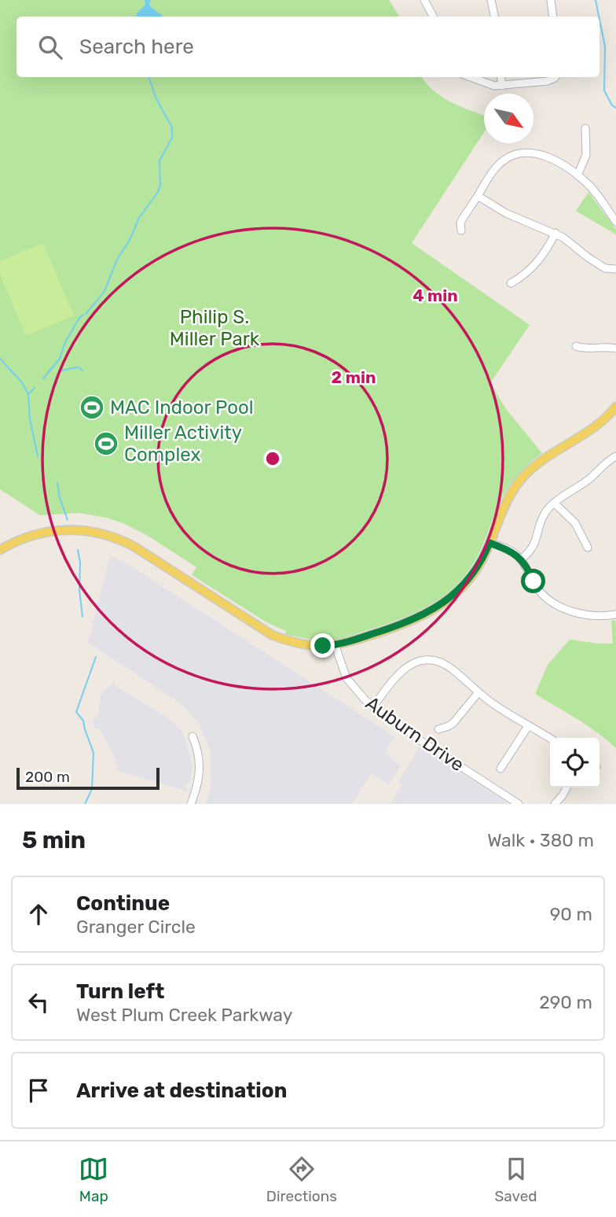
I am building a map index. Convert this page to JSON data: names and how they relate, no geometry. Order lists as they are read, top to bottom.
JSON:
{
  "streets": {
    "street": ["Auburn Drive"]
  },
  "parks": ["Philip S. Miller Park"],
  "places": {
    "sports": ["MAC Indoor Pool", "Miller Activity Complex"]
  },
  "scale_bar": "200 m",
  "north": "bottom right",
  "page": {
    "search": "Search here",
    "scale": "200 m",
    "heading": ["5 min", "Walk · 380 m"],
    "list": [
      ["Continue", "Granger Circle", "90 m"],
      ["Turn left", "West Plum Creek Parkway", "290 m"],
      "Arrive at destination"
    ],
    "nav": ["Map", "Directions", "Saved"]
  },
  "rings": ["4 min", "2 min"]
}
